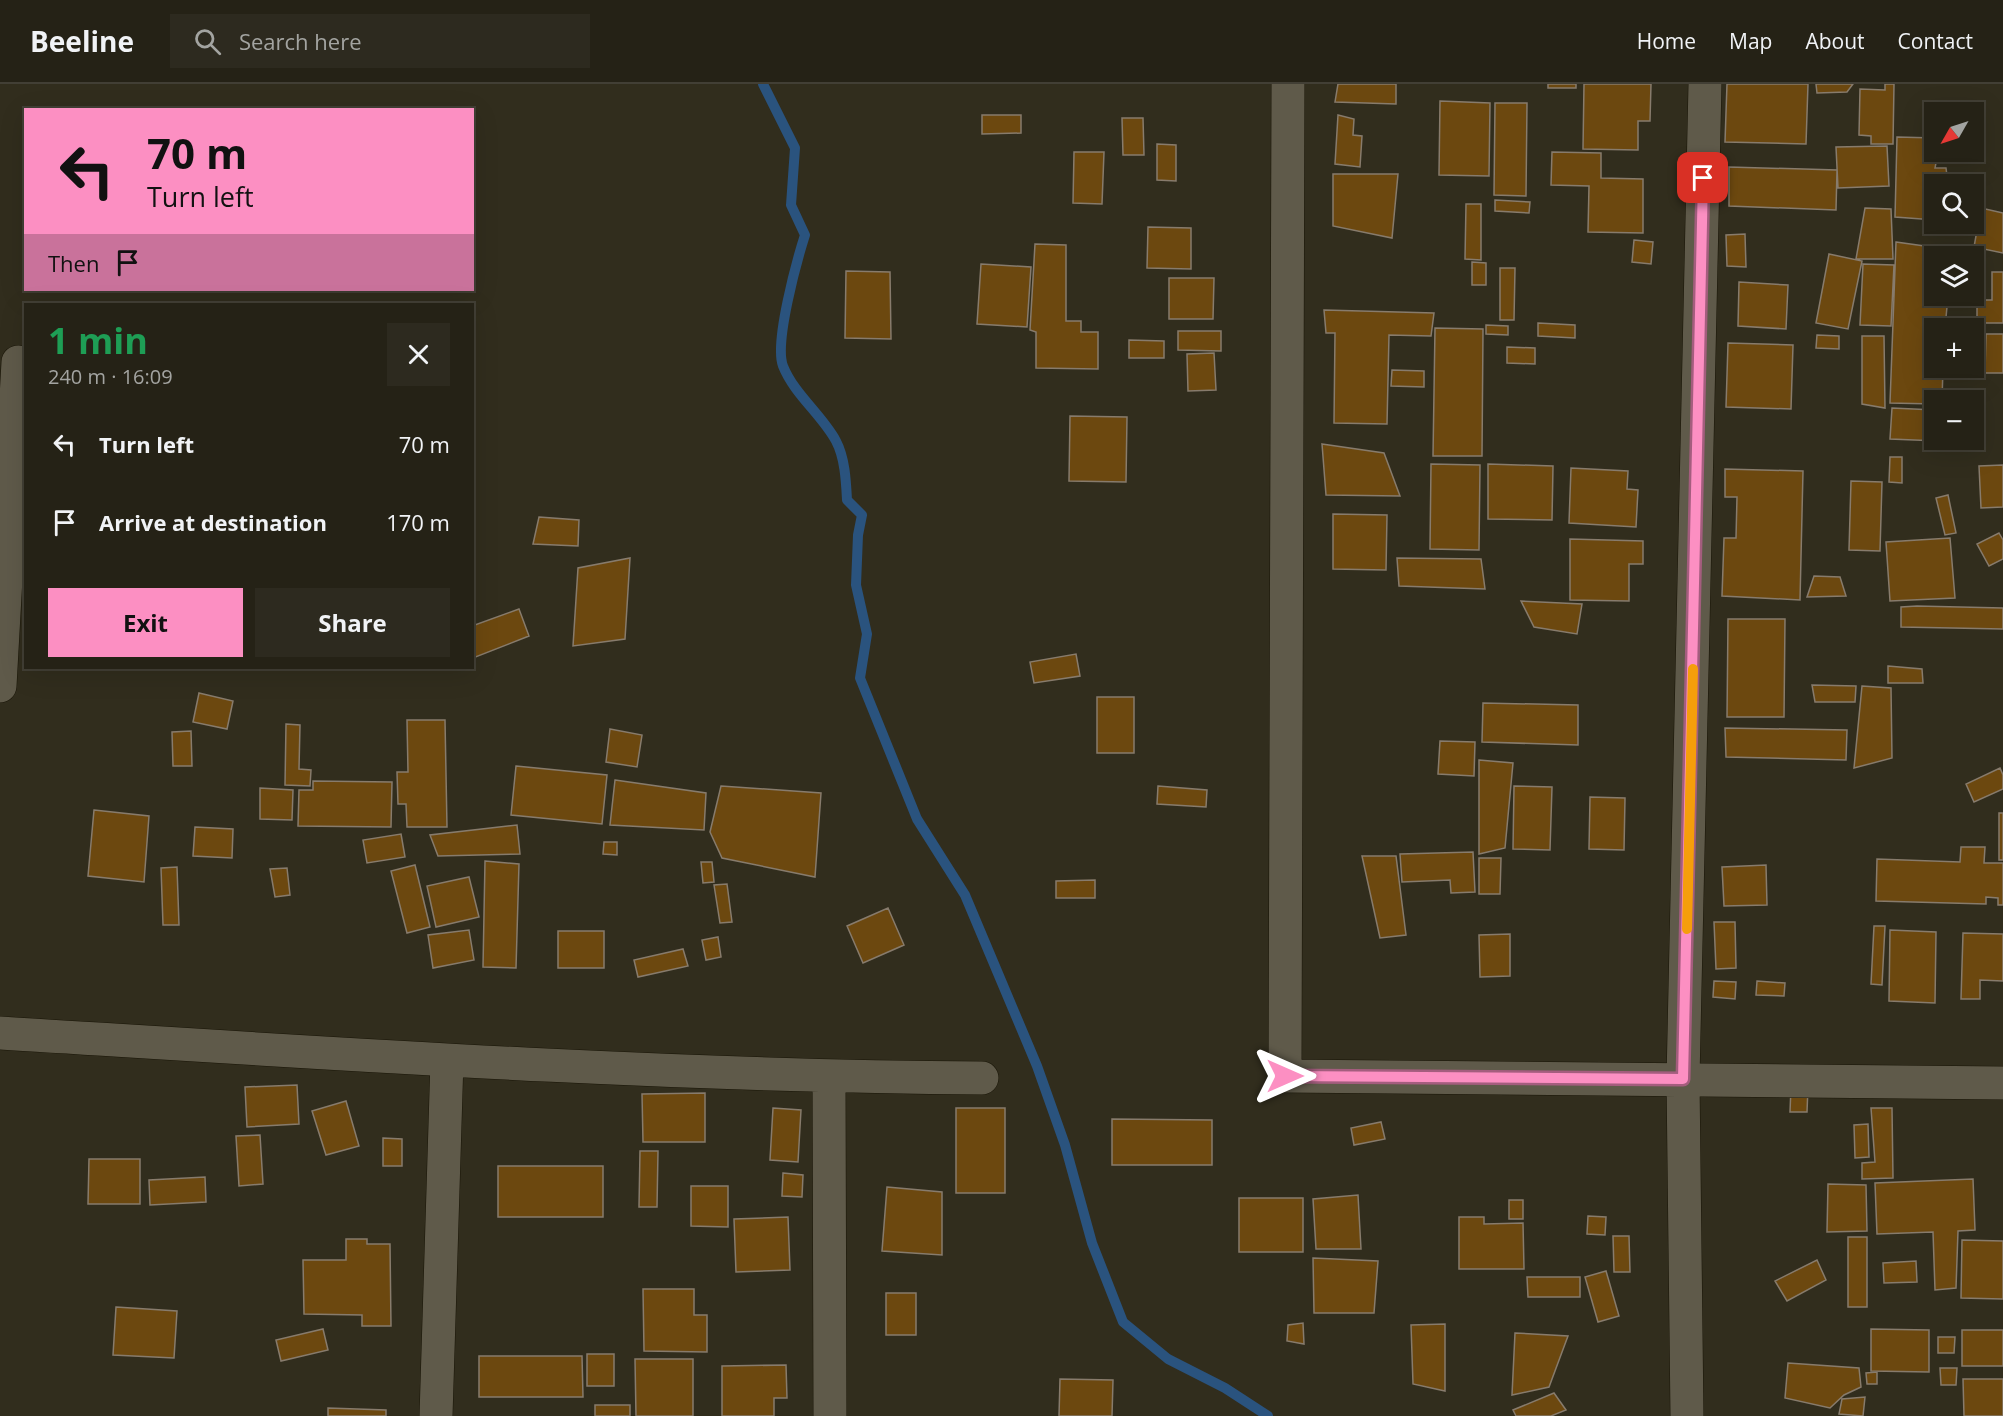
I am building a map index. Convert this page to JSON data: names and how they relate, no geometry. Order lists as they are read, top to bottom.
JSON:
{
  "north": "bottom left",
  "page": {
    "header": "Beeline",
    "search": "Search here",
    "nav": [
      "Home",
      "Map",
      "About",
      "Contact"
    ],
    "map_buttons": ["+", "−"],
    "turn": ["70 m", "Turn left"],
    "then": "Then",
    "heading": ["1 min", "240 m · 16:09"],
    "list": [
      {
        "name": "Turn left",
        "value": "70 m"
      },
      {
        "name": "Arrive at destination",
        "value": "170 m"
      }
    ],
    "buttons": ["Exit", "Share"]
  }
}
